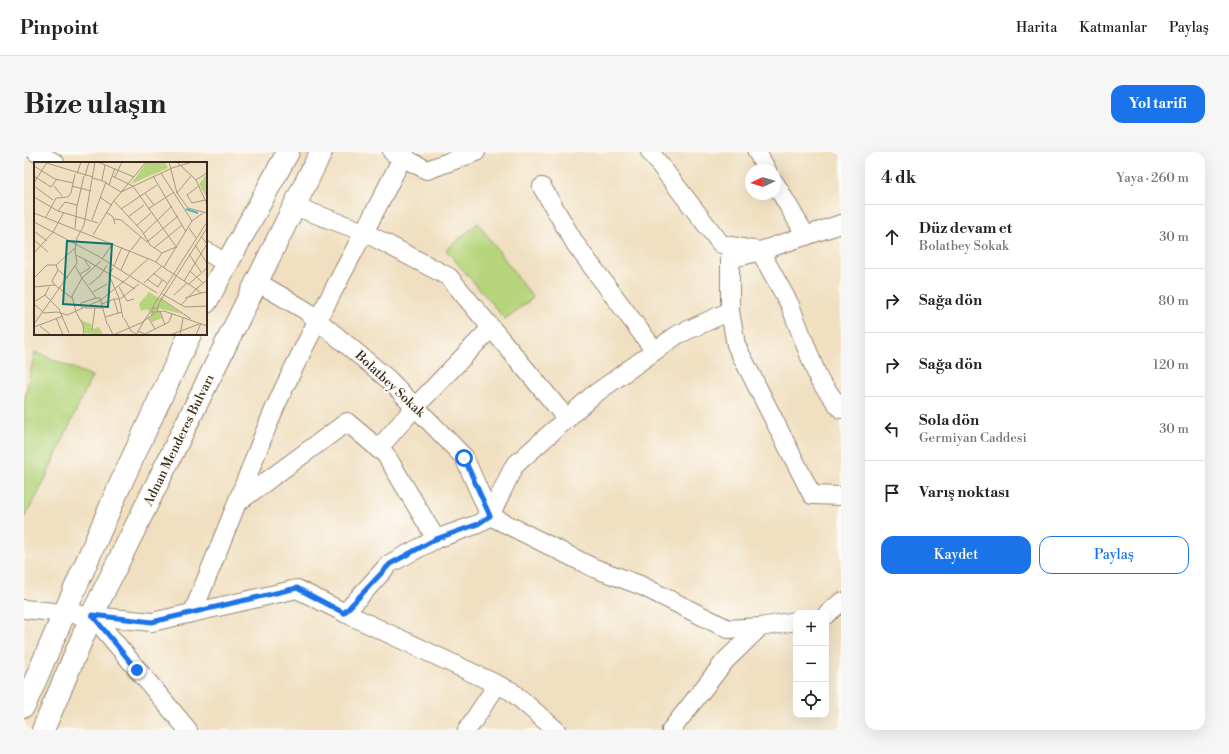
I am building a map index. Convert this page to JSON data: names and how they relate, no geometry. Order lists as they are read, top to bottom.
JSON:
{
  "streets": {
    "main road": ["Adnan Menderes Bulvarı"],
    "street": ["Bolatbey Sokak"]
  },
  "crossings": [
    ["Bolatbey Sokak", "Adnan Menderes Bulvarı"]
  ],
  "north": "left",
  "page": {
    "header": "Pinpoint",
    "nav": ["Harita", "Katmanlar", "Paylaş"],
    "buttons": [
      "Yol tarifi",
      ["Kaydet", "Paylaş"]
    ],
    "title": "Bize ulaşın",
    "heading": ["4 dk", "Yaya · 260 m"],
    "list": [
      ["Düz devam et", "Bolatbey Sokak", "30 m"],
      ["Sağa dön", "80 m"],
      ["Sağa dön", "120 m"],
      ["Sola dön", "Germiyan Caddesi", "30 m"],
      "Varış noktası"
    ],
    "map_buttons": ["+", "−"]
  }
}
